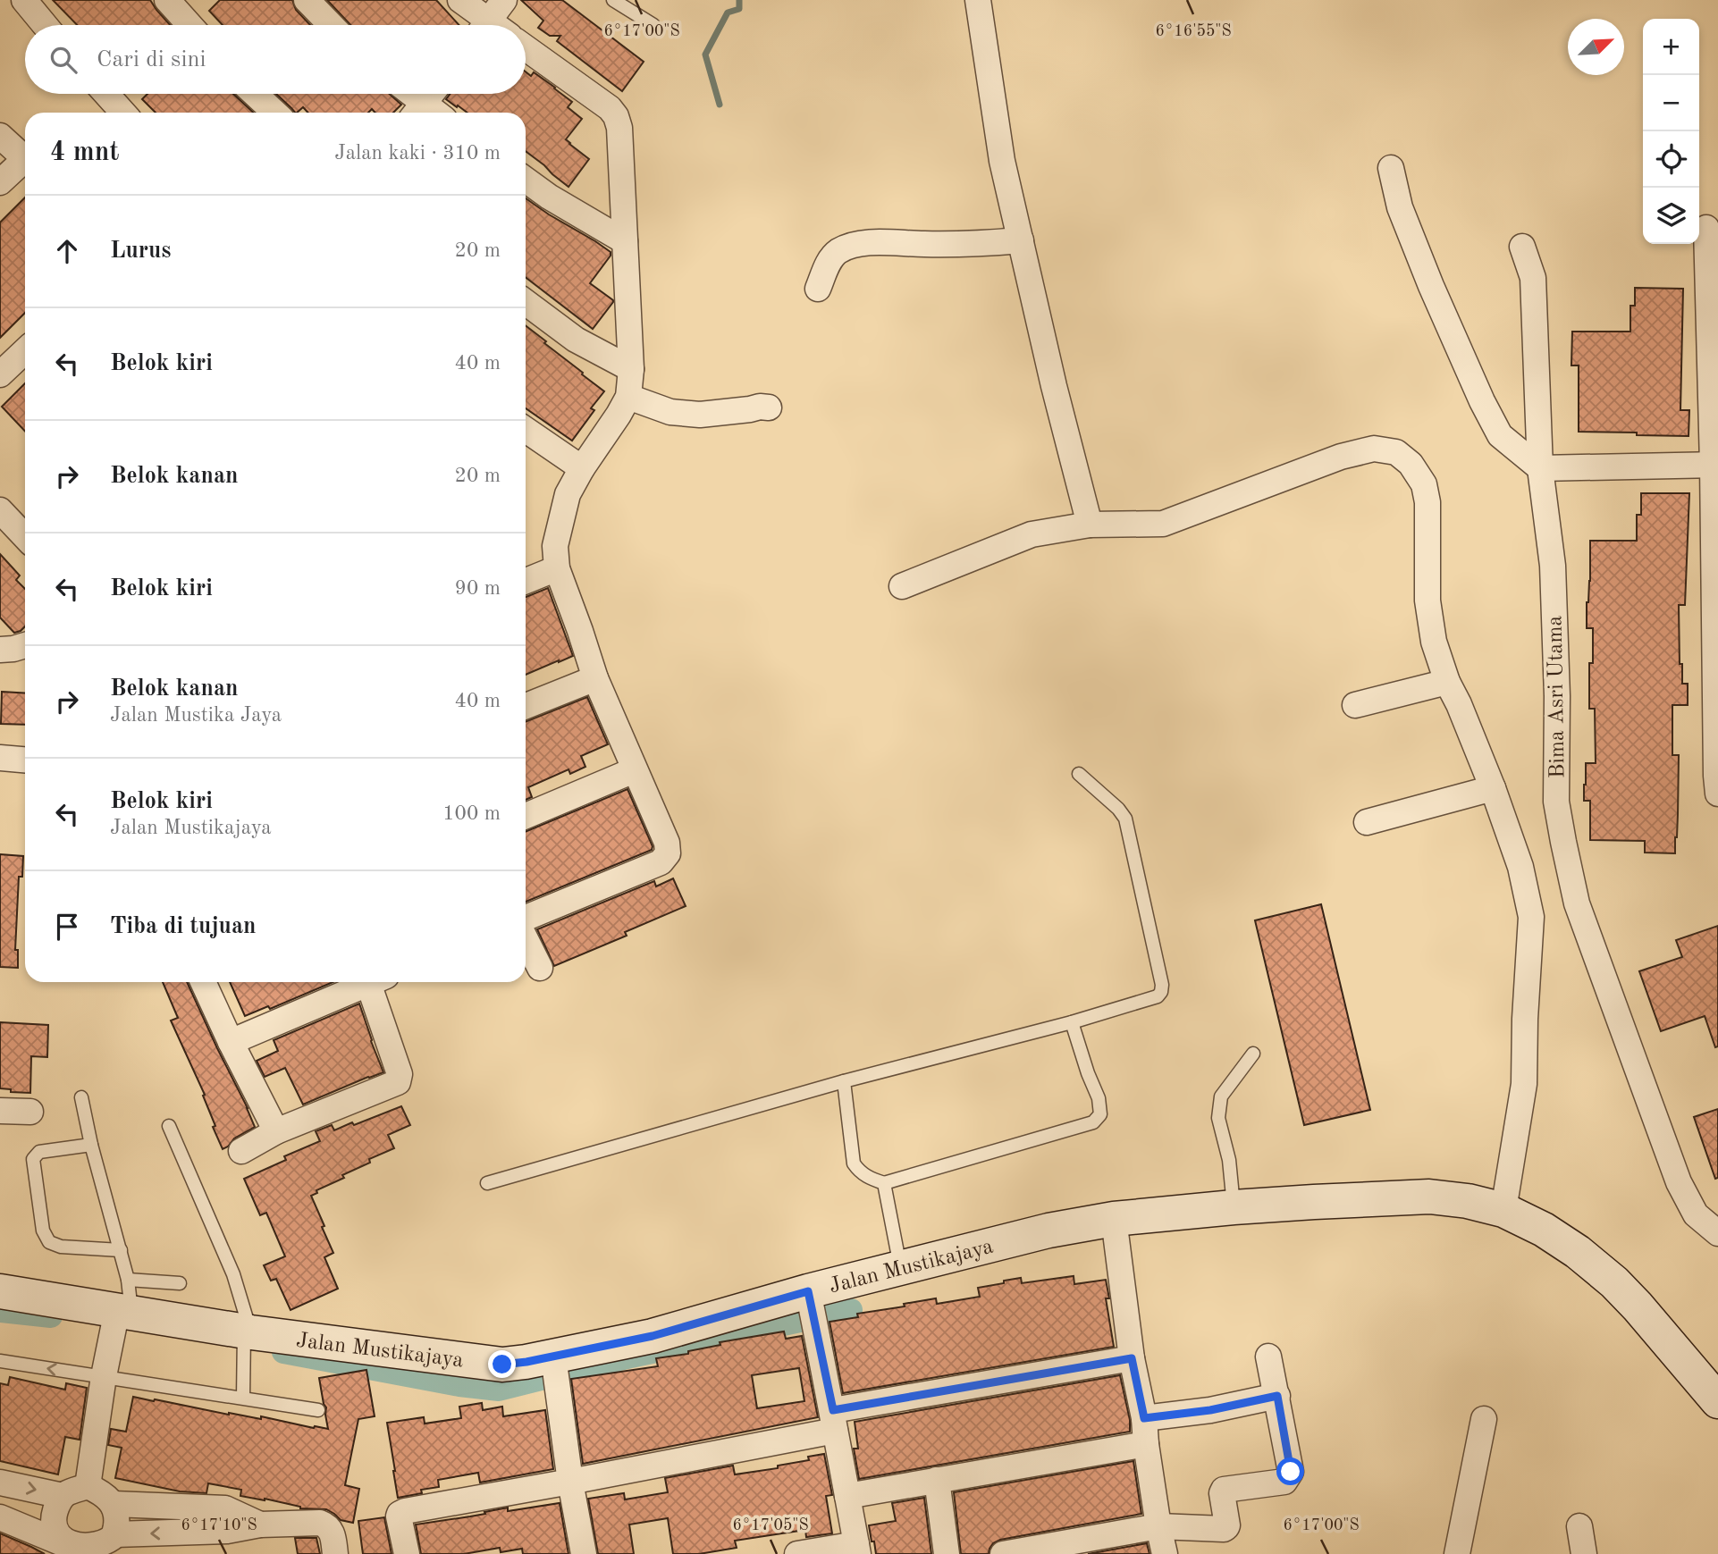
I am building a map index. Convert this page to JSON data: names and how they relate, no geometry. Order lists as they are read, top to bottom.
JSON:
{
  "streets": {
    "main road": ["Jalan Mustikajaya"],
    "street": ["Bima Asri Utama"]
  },
  "north": "top right",
  "page": {
    "map_buttons": ["+", "−"],
    "search": "Cari di sini",
    "heading": ["4 mnt", "Jalan kaki · 310 m"],
    "list": [
      ["Lurus", "20 m"],
      ["Belok kiri", "40 m"],
      ["Belok kanan", "20 m"],
      ["Belok kiri", "90 m"],
      ["Belok kanan", "Jalan Mustika Jaya", "40 m"],
      ["Belok kiri", "Jalan Mustikajaya", "100 m"],
      "Tiba di tujuan"
    ]
  },
  "coordinates": [
    "6°16'55\"S",
    "6°17'00\"S",
    "6°17'10\"S",
    "6°17'05\"S"
  ]
}
